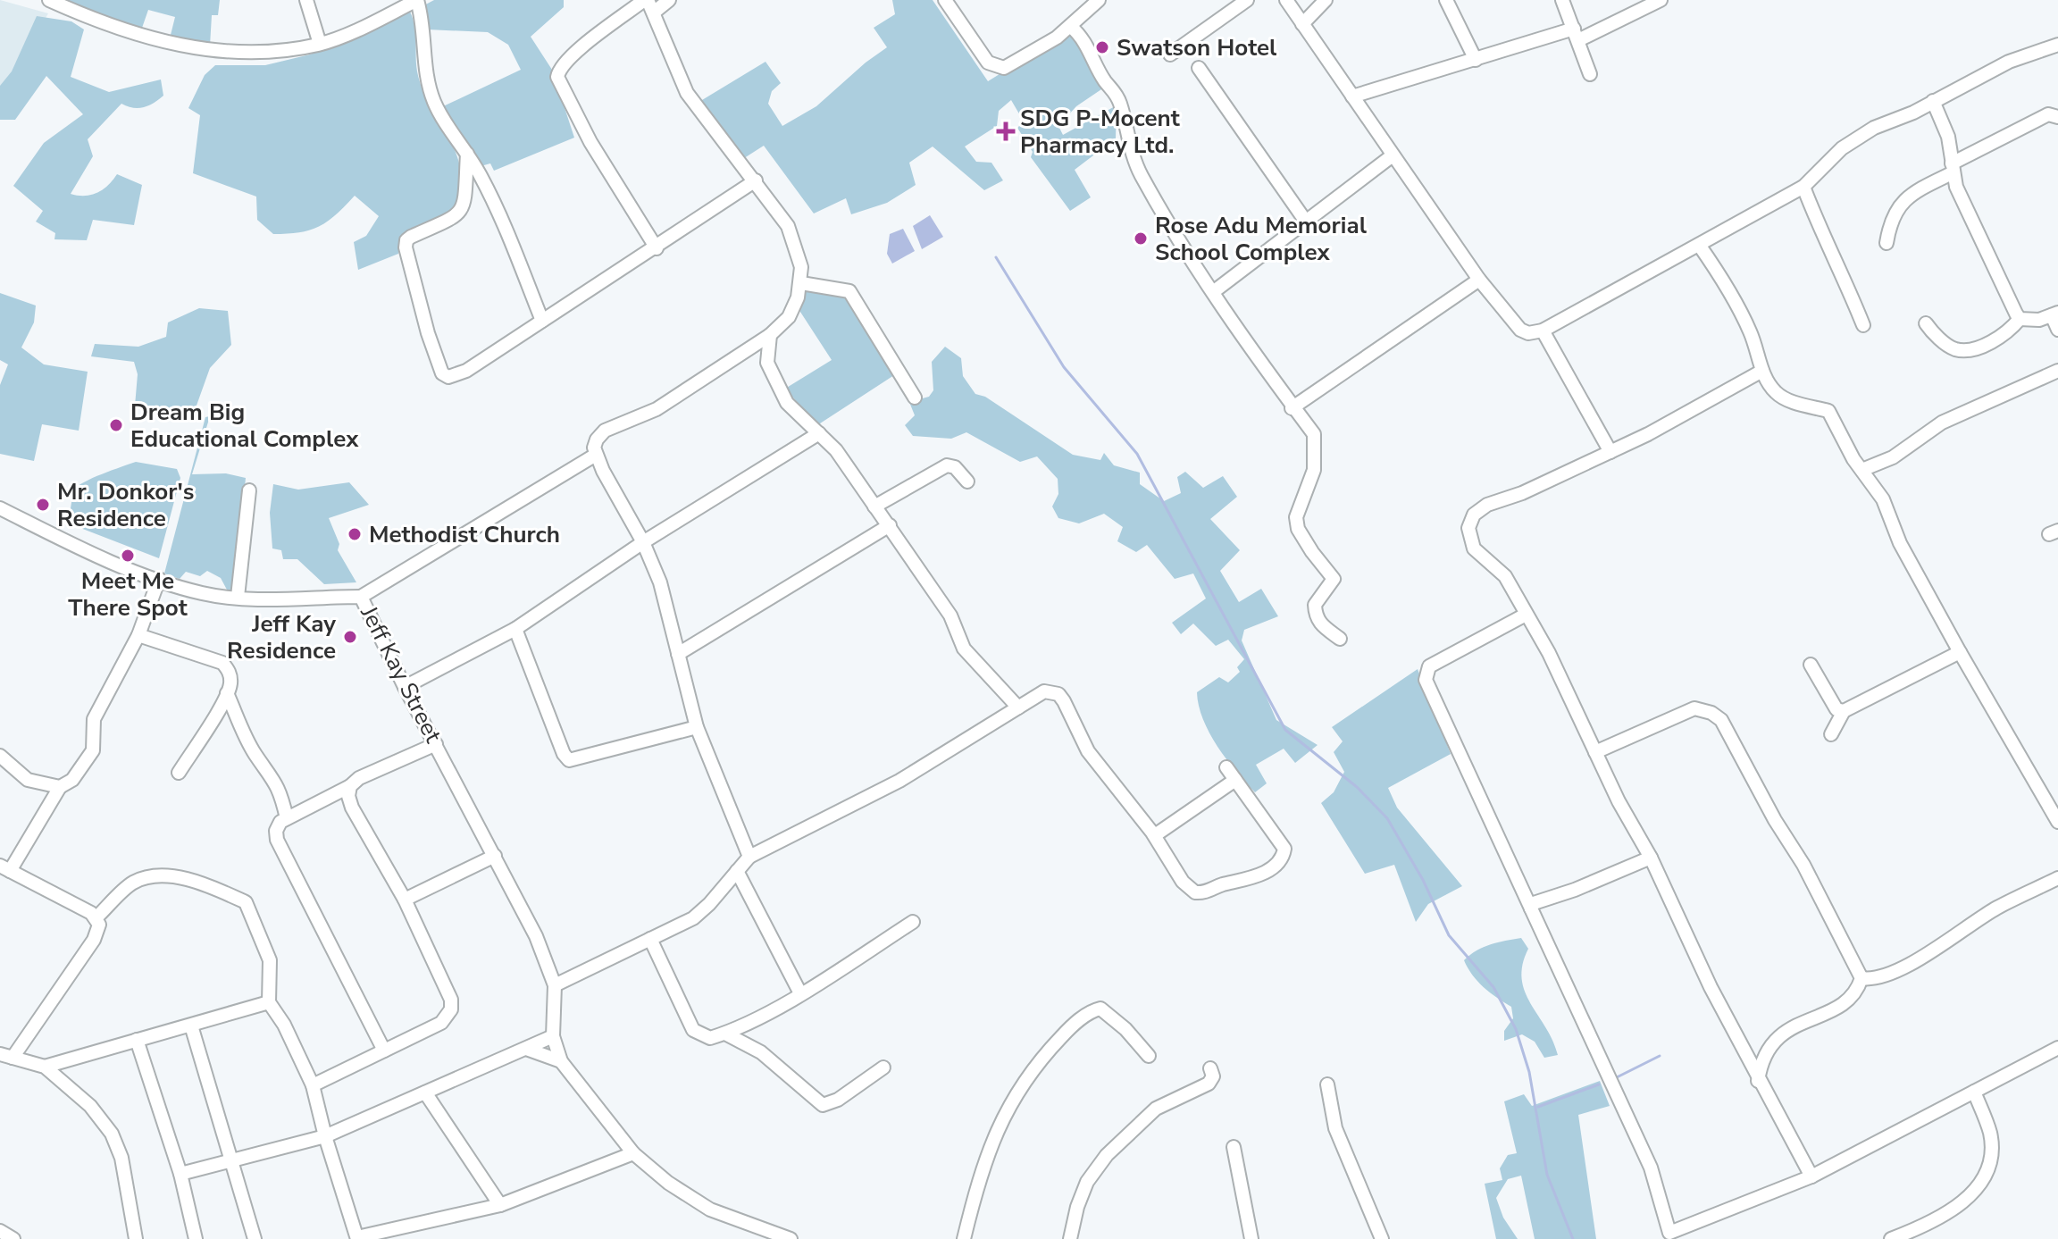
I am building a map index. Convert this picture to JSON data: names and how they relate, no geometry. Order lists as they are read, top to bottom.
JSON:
{
  "streets": {
    "street": ["Jeff Kay Street"]
  },
  "places": {
    "other": [
      "Swatson Hotel",
      "Rose Adu Memorial School Complex",
      "Dream Big Educational Complex",
      "Mr. Donkor's Residence",
      "Methodist Church",
      "Meet Me There Spot",
      "Jeff Kay Residence"
    ],
    "health": ["SDG P-Mocent Pharmacy Ltd."]
  }
}
